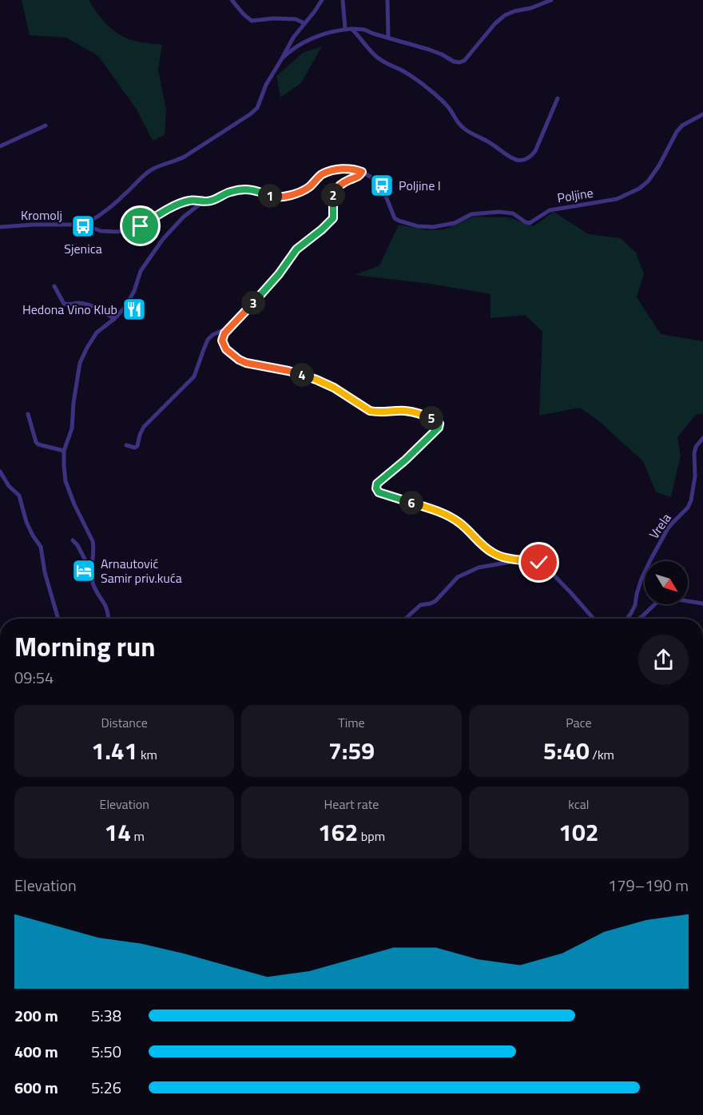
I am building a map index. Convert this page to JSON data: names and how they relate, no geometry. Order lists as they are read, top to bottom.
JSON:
{
  "streets": {
    "street": ["Poljine", "Kromolj", "Vrela"]
  },
  "places": {
    "bus stop": ["Poljine I", "Sjenica"],
    "restaurant": ["Hedona Vino Klub"],
    "hotel": ["Arnautović Samir priv.kuća"]
  },
  "north": "bottom right",
  "page": {
    "pins": [
      "2",
      "1",
      "3",
      "4",
      "5",
      "6"
    ],
    "heading": ["Morning run", "09:54"],
    "stats": [
      ["Distance", "1.41 km"],
      ["Time", "7:59"],
      ["Pace", "5:40 /km"],
      ["Elevation", "14 m"],
      ["Heart rate", "162 bpm"],
      ["kcal", "102"]
    ],
    "chart": ["Elevation", "179–190 m"],
    "list": [
      {
        "name": "200 m",
        "note": "5:38"
      },
      {
        "name": "400 m",
        "note": "5:50"
      },
      {
        "name": "600 m",
        "note": "5:26"
      }
    ]
  }
}
